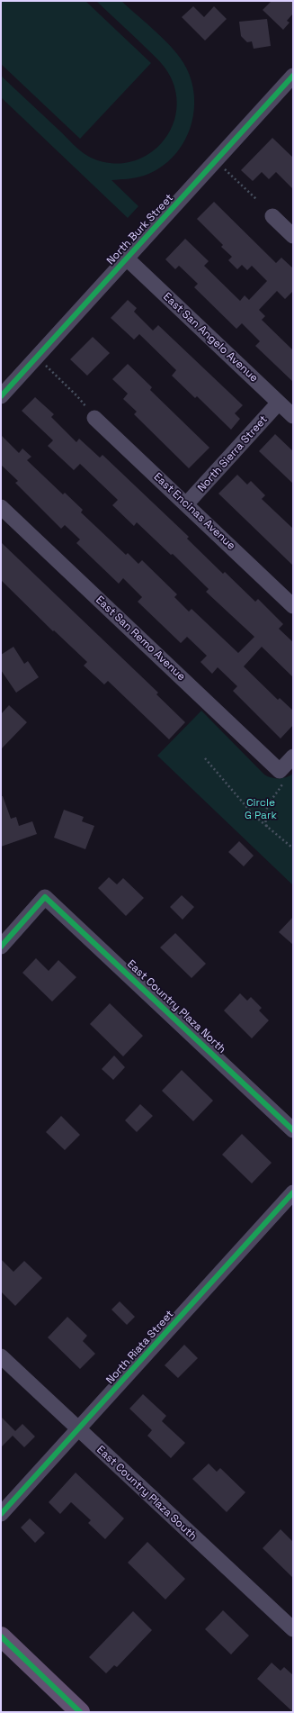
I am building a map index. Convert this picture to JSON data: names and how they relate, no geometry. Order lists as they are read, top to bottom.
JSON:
{
  "streets": {
    "street": [
      "North Burk Street",
      "East San Angelo Avenue",
      "North Sierra Street",
      "East Encinas Avenue",
      "East San Remo Avenue",
      "East Country Plaza North",
      "North Riata Street",
      "East Country Plaza South"
    ]
  },
  "crossings": [
    ["North Burk Street", "East San Angelo Avenue"],
    ["East San Angelo Avenue", "North Sierra Street"],
    ["North Sierra Street", "East Encinas Avenue"],
    ["North Riata Street", "East Country Plaza South"]
  ],
  "parks": ["Circle G Park"]
}
